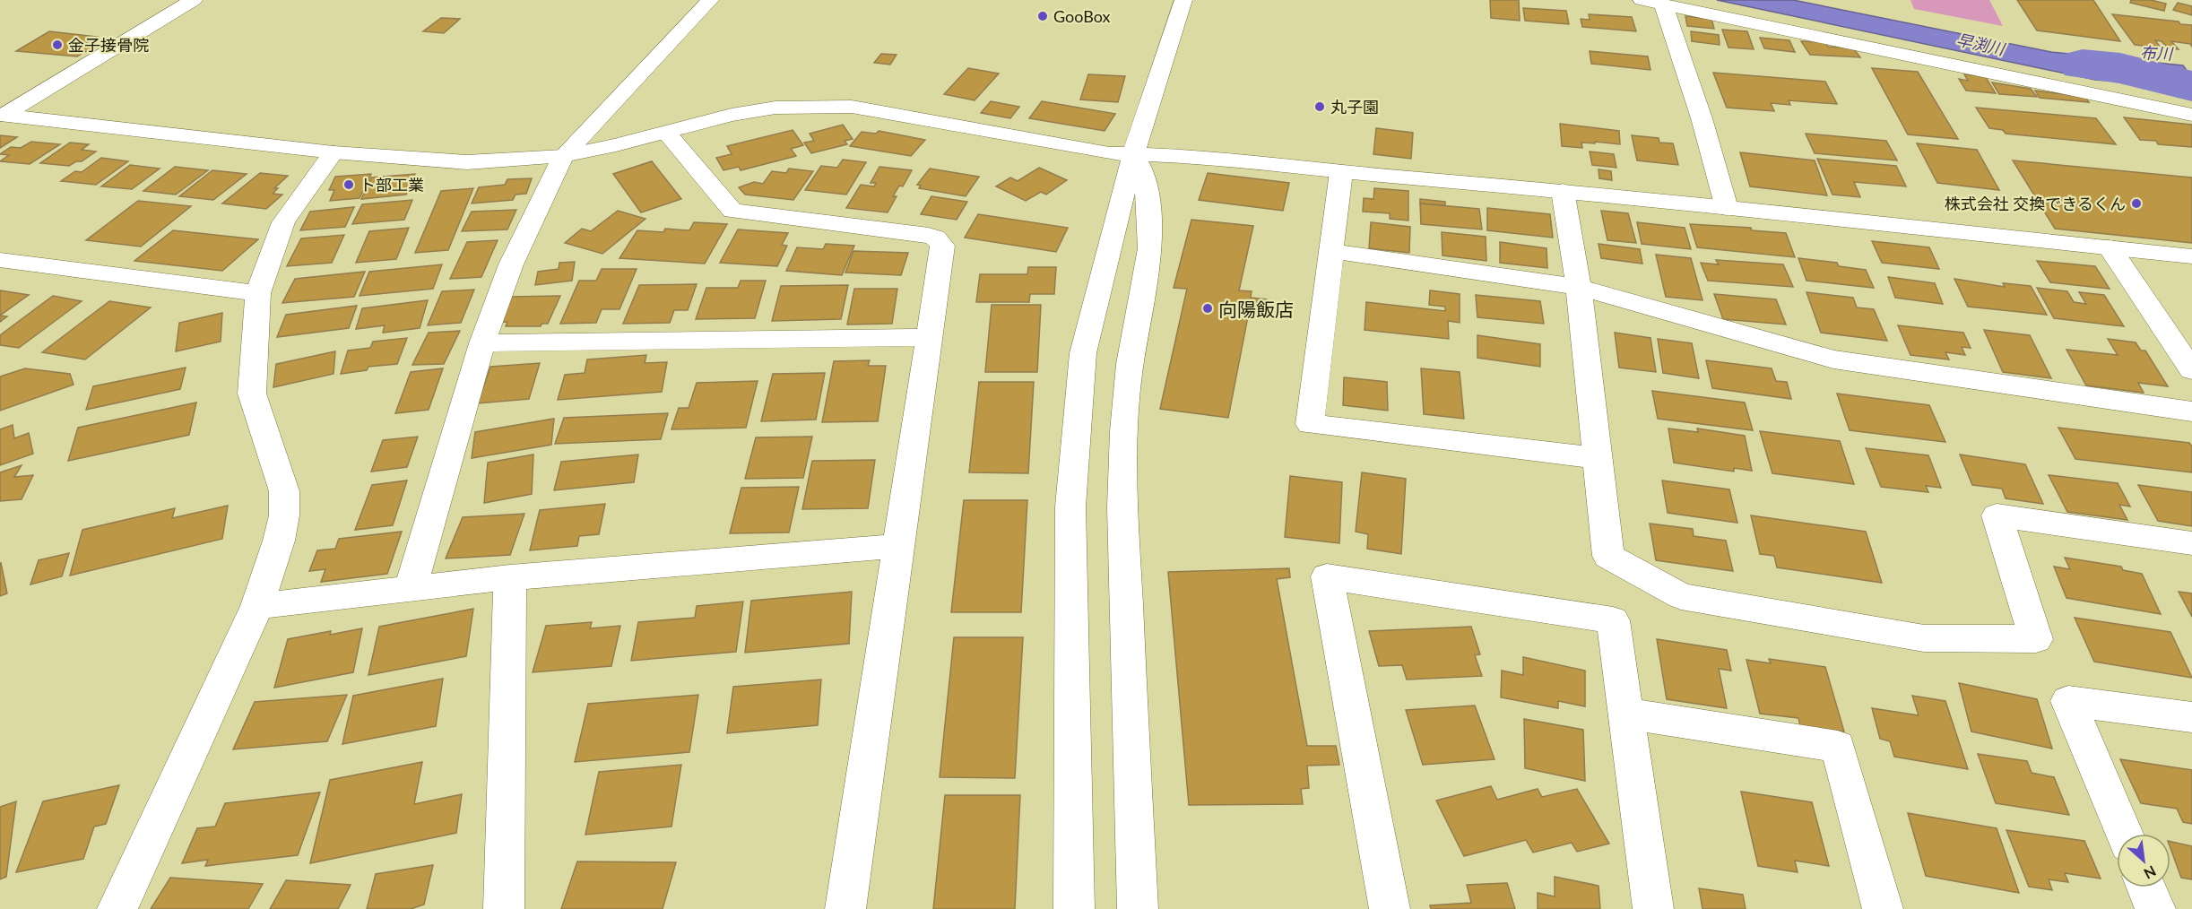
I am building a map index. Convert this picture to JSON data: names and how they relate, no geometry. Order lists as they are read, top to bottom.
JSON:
{
  "water": ["早渕川", "布川"],
  "places": [
    "GooBox",
    "金子接骨院",
    "丸子園",
    "ト部工業",
    "株式会社 交換できるくん",
    "向陽飯店"
  ],
  "north": "bottom right"
}
